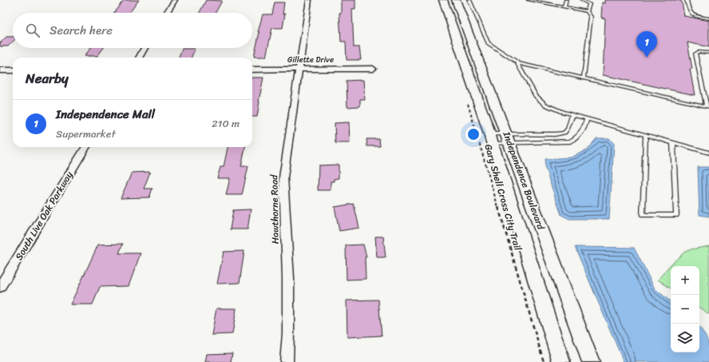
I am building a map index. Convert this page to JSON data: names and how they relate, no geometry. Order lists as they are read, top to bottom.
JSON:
{
  "streets": {
    "main road": ["Independence Boulevard"],
    "street": ["Gillette Drive", "Hawthorne Road", "South Live Oak Parkway"],
    "path": ["Gary Shell Cross City Trail"]
  },
  "crossings": [
    ["Gillette Drive", "Hawthorne Road"]
  ],
  "page": {
    "search": "Search here",
    "pins": "1",
    "heading": "Nearby",
    "list": [
      {
        "mark": "1",
        "name": "Independence Mall",
        "note": "Supermarket",
        "value": "210 m"
      }
    ],
    "map_buttons": ["+", "−"]
  }
}
